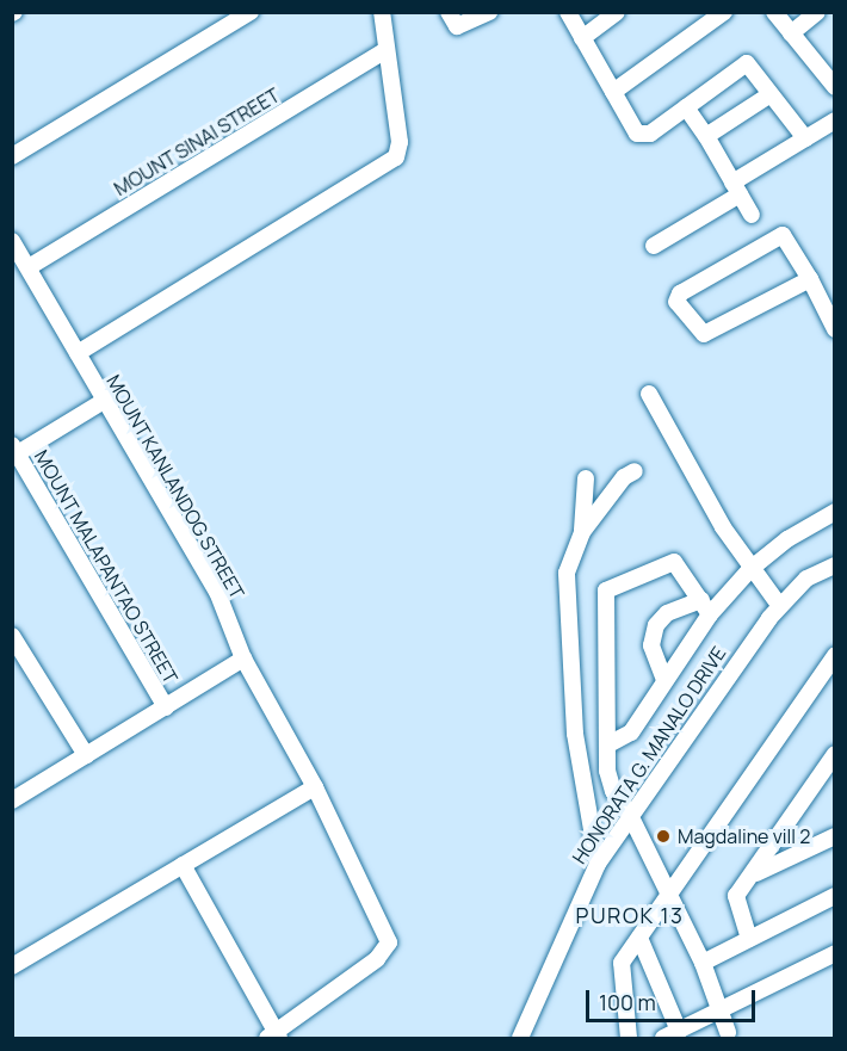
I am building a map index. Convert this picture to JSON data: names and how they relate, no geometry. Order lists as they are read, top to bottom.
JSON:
{
  "streets": {
    "street": [
      "MOUNT SINAI STREET",
      "MOUNT KANLANDOG STREET",
      "MOUNT MALAPANTAO STREET",
      "HONORATA G. MANALO DRIVE"
    ]
  },
  "crossings": [
    ["MOUNT SINAI STREET", "MOUNT KANLANDOG STREET"]
  ],
  "districts": ["PUROK 13"],
  "places": ["Magdaline vill 2"],
  "scale_bar": "100 m"
}
